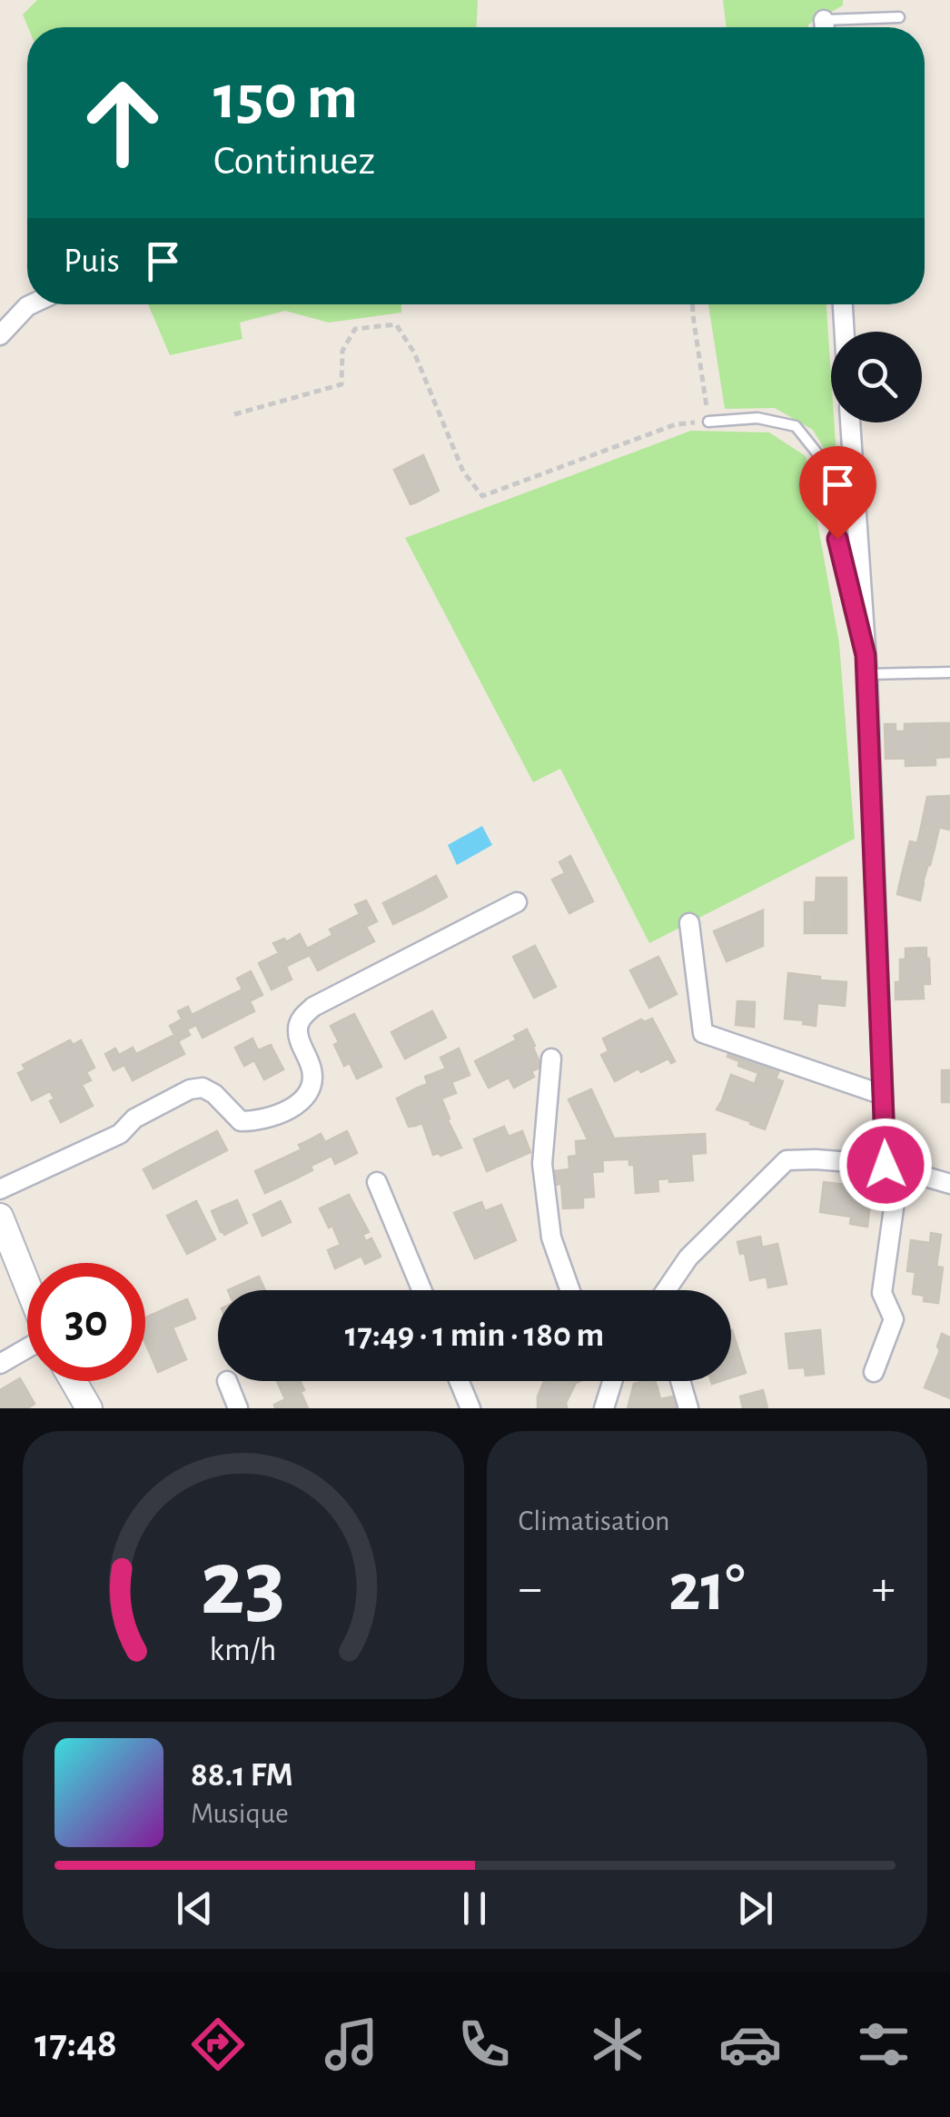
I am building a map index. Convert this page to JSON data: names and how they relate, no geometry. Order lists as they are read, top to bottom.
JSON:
{
  "page": {
    "turn": ["150 m", "Continuez"],
    "then": "Puis",
    "limit": "30",
    "trip": "17:49 · 1 min · 180 m",
    "tile": "Climatisation",
    "heat": ["−", "21°", "+"],
    "song": ["88.1 FM", "Musique"],
    "tabs": "17:48",
    "gauge": ["23", "km/h"]
  }
}
